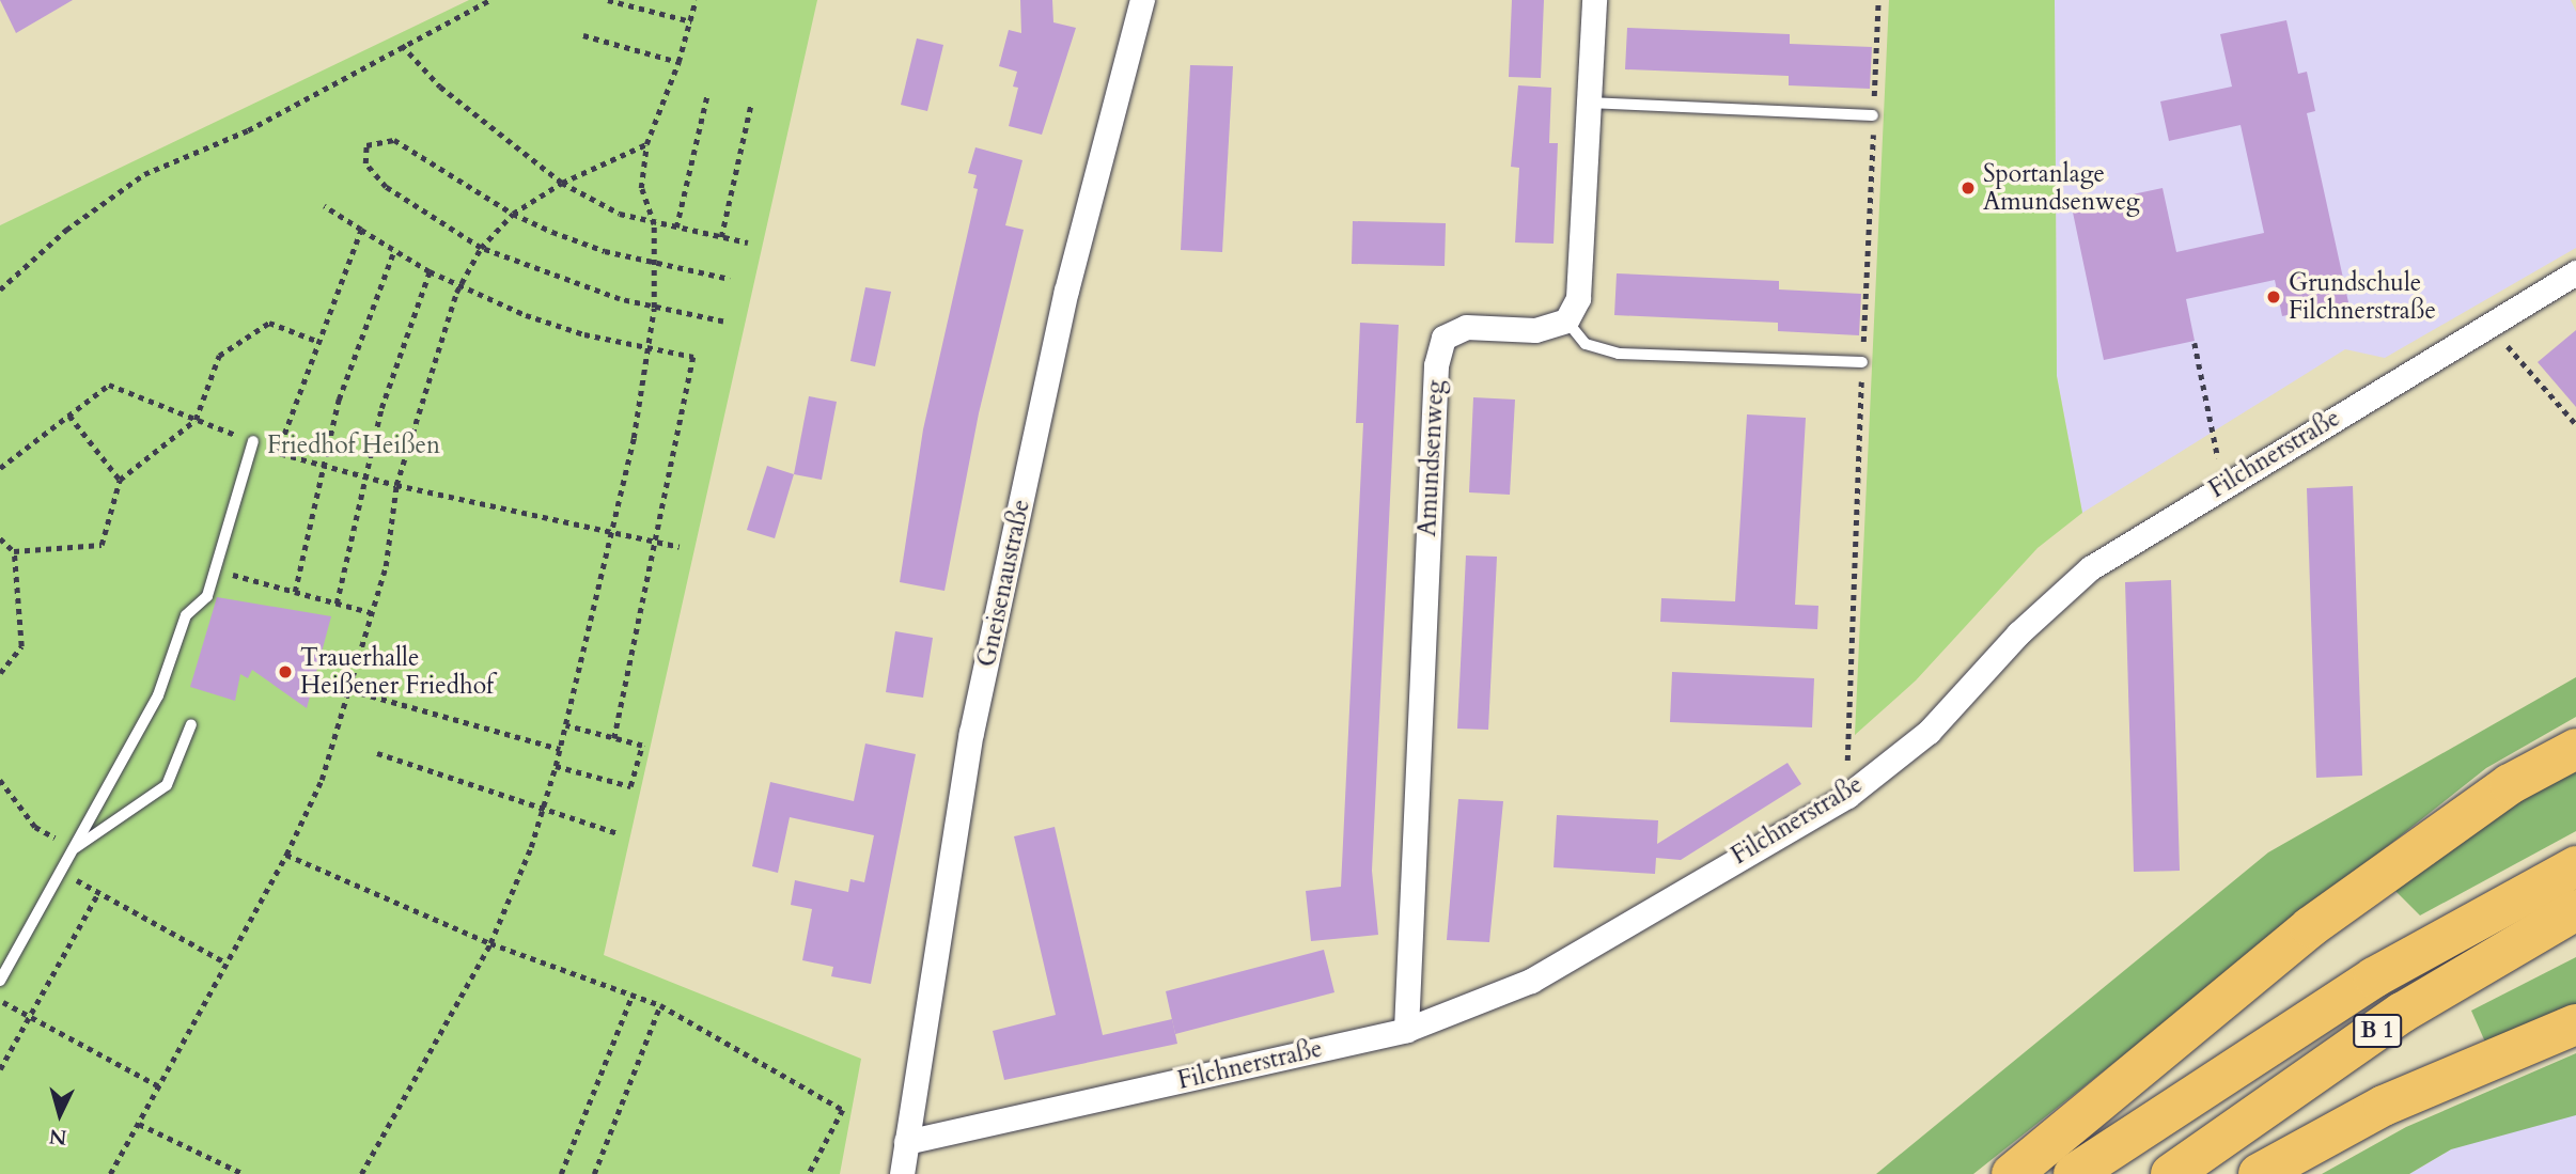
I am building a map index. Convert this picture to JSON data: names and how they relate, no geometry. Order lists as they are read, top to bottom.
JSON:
{
  "streets": {
    "highway": ["B 1"],
    "street": ["Filchnerstraße", "Amundsenweg", "Gneisenaustraße"]
  },
  "crossings": [
    ["Filchnerstraße", "Amundsenweg"],
    ["Filchnerstraße", "Gneisenaustraße"]
  ],
  "parks": ["Friedhof Heißen"],
  "places": ["Sportanlage Amundsenweg", "Grundschule Filchnerstraße", "Trauerhalle Heißener Friedhof"],
  "north": "bottom"
}
